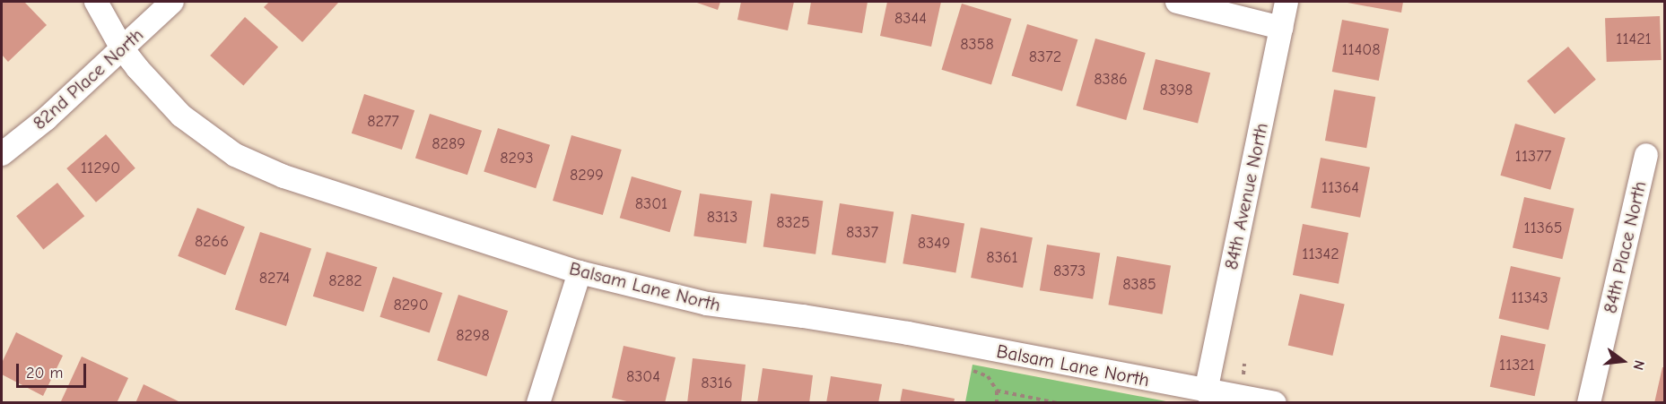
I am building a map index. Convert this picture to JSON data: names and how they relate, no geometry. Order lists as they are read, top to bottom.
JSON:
{
  "streets": {
    "street": [
      "82nd Place North",
      "84th Avenue North",
      "84th Place North",
      "Balsam Lane North"
    ]
  },
  "crossings": [
    ["82nd Place North", "Balsam Lane North"],
    ["84th Avenue North", "Balsam Lane North"]
  ],
  "house_numbers": [
    "8344",
    "11421",
    "8358",
    "11408",
    "8372",
    "8386",
    "8398",
    "8277",
    "8289",
    "11377",
    "8293",
    "11290",
    "8299",
    "11364",
    "8301",
    "8313",
    "8325",
    "11365",
    "8337",
    "8266",
    "8349",
    "11342",
    "8361",
    "8373",
    "8274",
    "8282",
    "8385",
    "11343",
    "8290",
    "8298",
    "11321",
    "8304",
    "8316"
  ],
  "scale_bar": "20 m",
  "north": "right"
}
